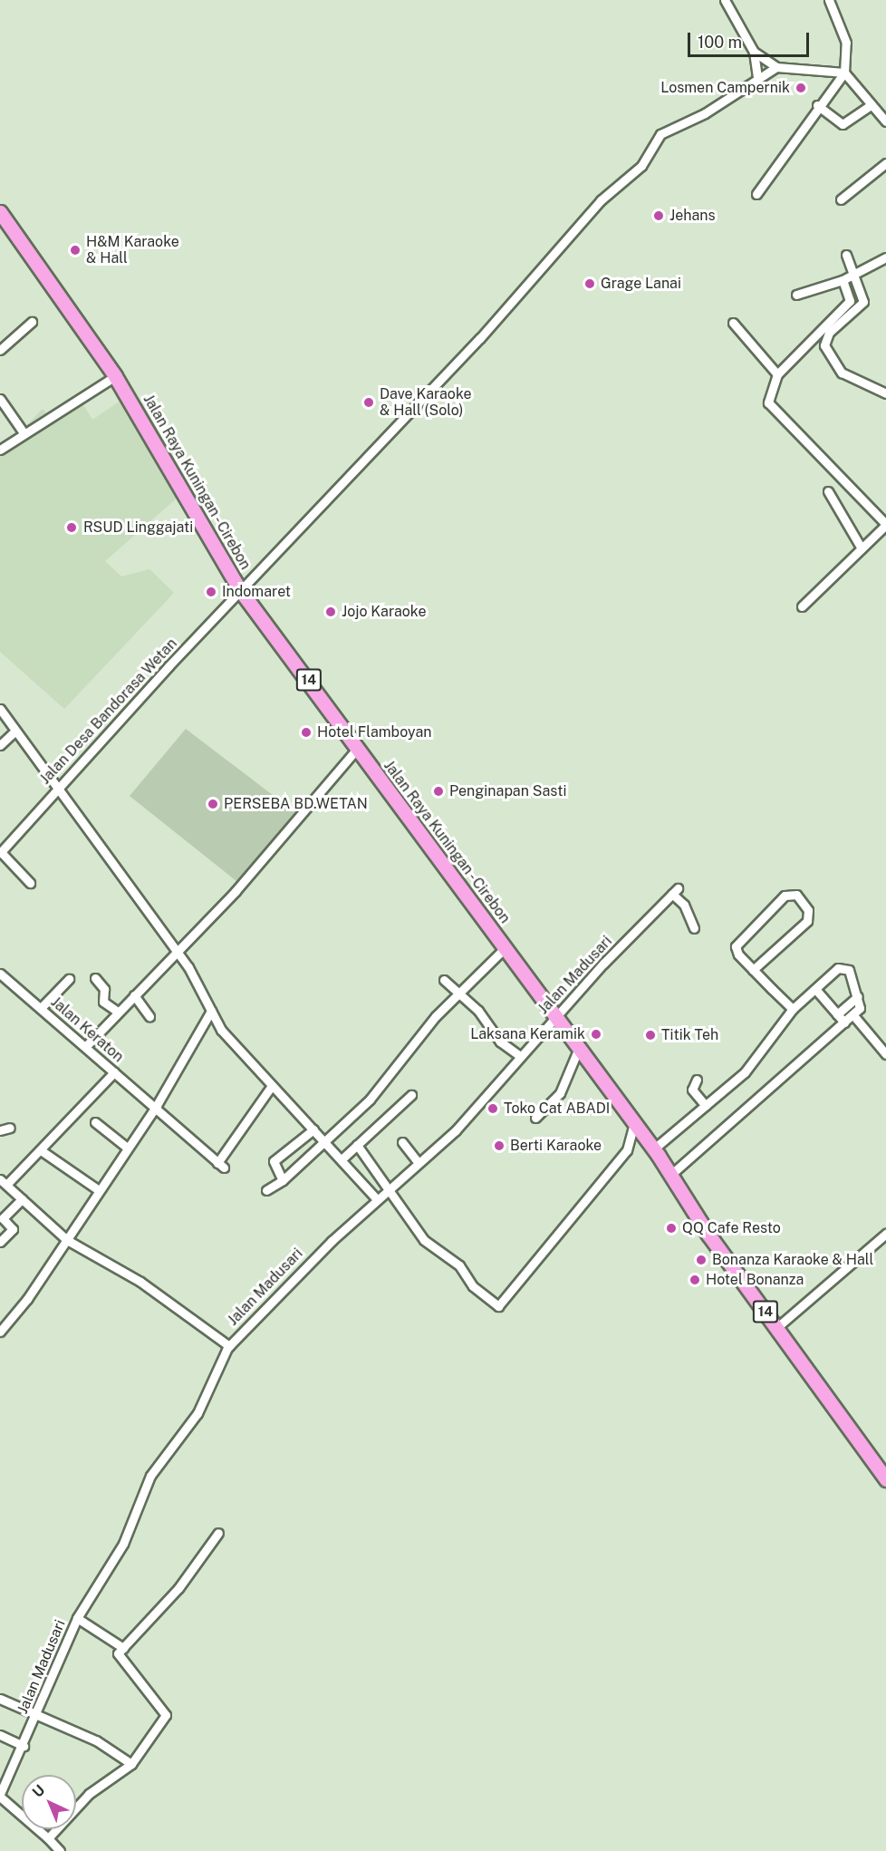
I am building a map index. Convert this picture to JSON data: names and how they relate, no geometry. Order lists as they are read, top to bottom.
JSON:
{
  "streets": {
    "highway": ["Jalan Raya Kuningan - Cirebon", "14"],
    "street": ["Jalan Desa Bandorasa Wetan", "Jalan Madusari", "Jalan Keraton"]
  },
  "crossings": [
    ["Jalan Raya Kuningan - Cirebon", "Jalan Desa Bandorasa Wetan"],
    ["Jalan Raya Kuningan - Cirebon", "Jalan Madusari"]
  ],
  "places": [
    "Losmen Campernik",
    "Jehans",
    "H&M Karaoke & Hall",
    "Grage Lanai",
    "Dave Karaoke & Hall (Solo)",
    "RSUD Linggajati",
    "Indomaret",
    "Jojo Karaoke",
    "Hotel Flamboyan",
    "Penginapan Sasti",
    "PERSEBA BD.WETAN",
    "Laksana Keramik",
    "Titik Teh",
    "Toko Cat ABADI",
    "Berti Karaoke",
    "QQ Cafe Resto",
    "Bonanza Karaoke & Hall",
    "Hotel Bonanza"
  ],
  "scale_bar": "100 m",
  "north": "top left"
}
